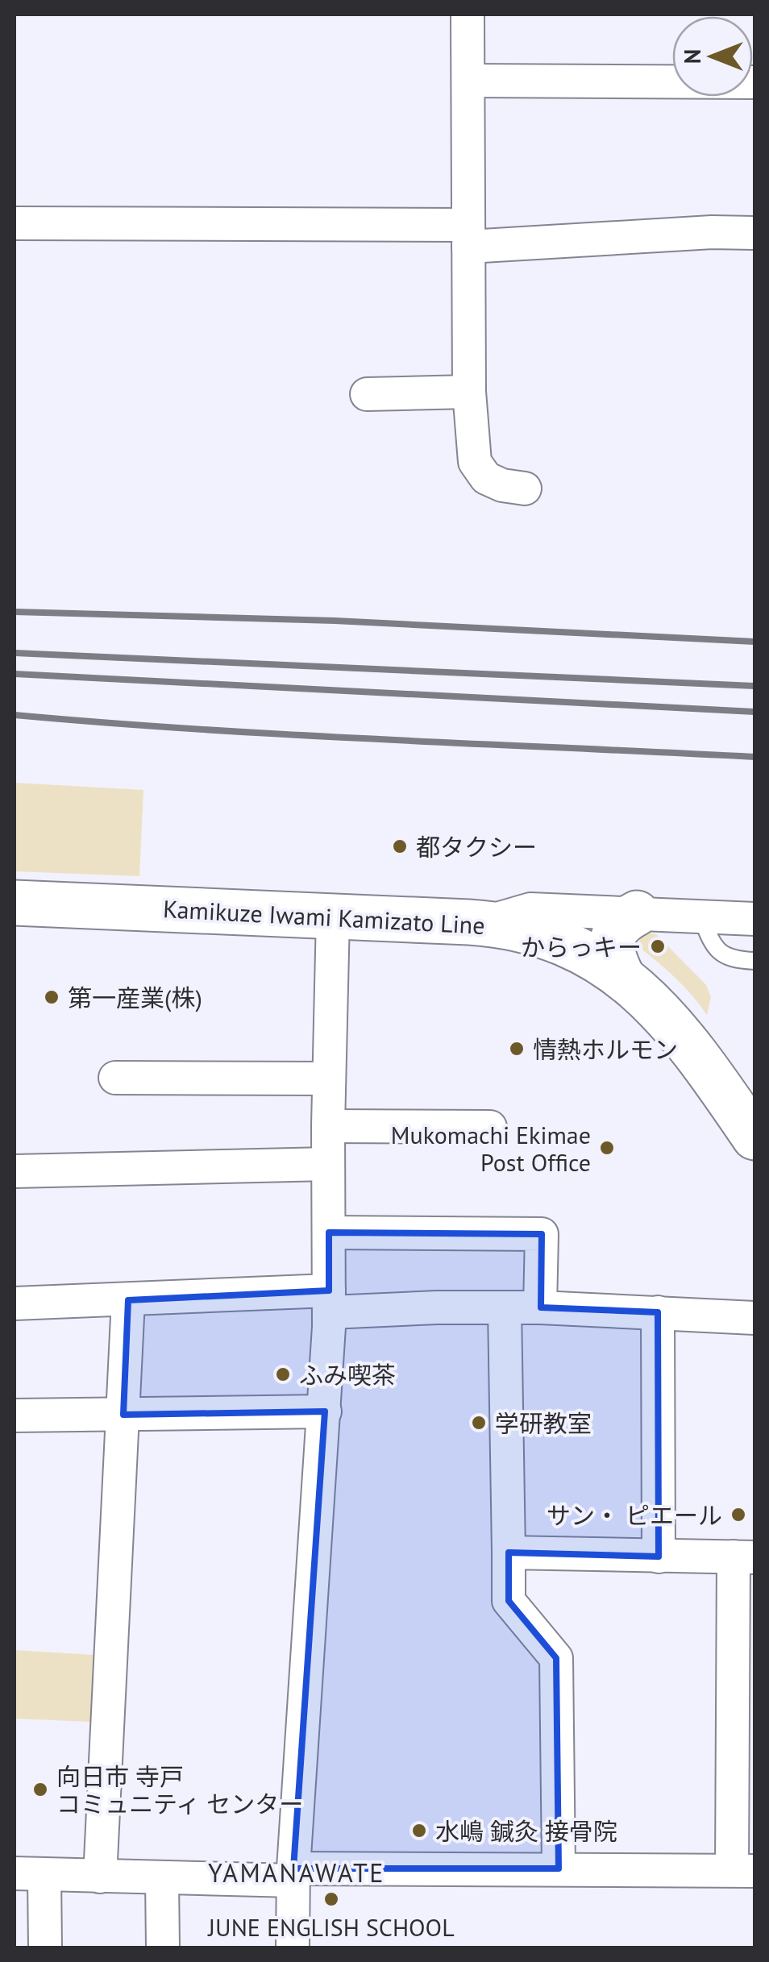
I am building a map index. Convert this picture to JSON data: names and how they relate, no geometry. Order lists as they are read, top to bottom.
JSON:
{
  "streets": {
    "main road": ["Kamikuze Iwami Kamizato Line"]
  },
  "districts": ["YAMANAWATE"],
  "places": [
    "都タクシー",
    "からっキー",
    "第一産業(株)",
    "情熱ホルモン",
    "Mukomachi Ekimae Post Office",
    "ふみ喫茶",
    "学研教室",
    "サン・ ピエール",
    "向日市 寺戸 コミュニティ センター",
    "水嶋 鍼灸 接骨院",
    "JUNE ENGLISH SCHOOL"
  ],
  "north": "left"
}
